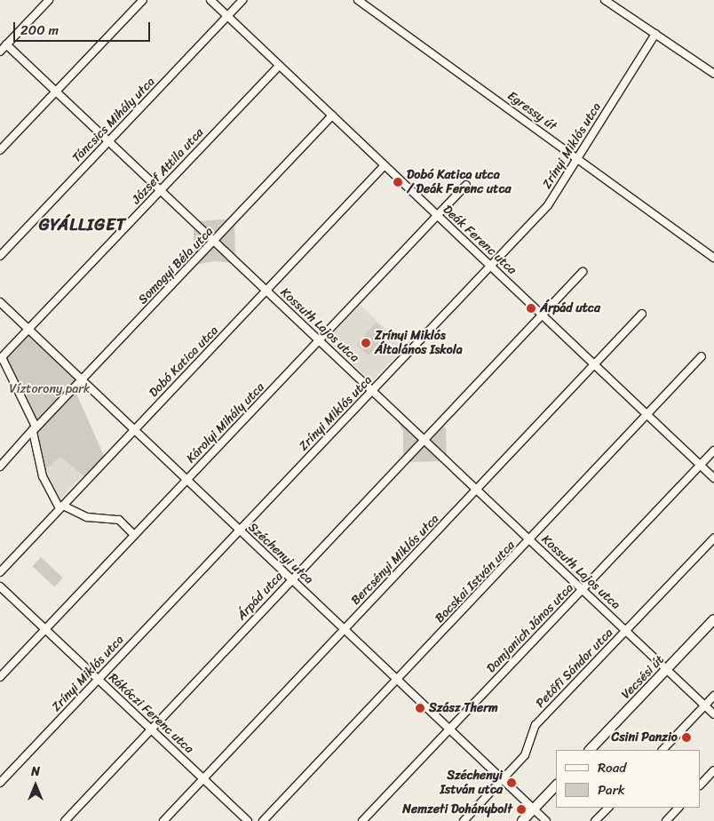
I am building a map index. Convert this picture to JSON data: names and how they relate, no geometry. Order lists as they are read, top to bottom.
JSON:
{
  "streets": {
    "main road": ["Vecsési út"],
    "street": [
      "Egressy út",
      "Táncsics Mihály utca",
      "Zrínyi Miklós utca",
      "József Attila utca",
      "Deák Ferenc utca",
      "Somogyi Béla utca",
      "Kossuth Lajos utca",
      "Dobó Katica utca",
      "Károlyi Mihály utca",
      "Széchenyi utca",
      "Bercsényi Miklós utca",
      "Bocskai István utca",
      "Árpád utca",
      "Damjanich János utca",
      "Petőfi Sándor utca",
      "Rákóczi Ferenc utca"
    ]
  },
  "crossings": [
    ["Egressy út", "Zrínyi Miklós utca"],
    ["Táncsics Mihály utca", "Deák Ferenc utca"],
    ["Táncsics Mihály utca", "Kossuth Lajos utca"],
    ["Zrínyi Miklós utca", "Deák Ferenc utca"],
    ["Zrínyi Miklós utca", "Kossuth Lajos utca"],
    ["Zrínyi Miklós utca", "Széchenyi utca"],
    ["Zrínyi Miklós utca", "Rákóczi Ferenc utca"],
    ["József Attila utca", "Deák Ferenc utca"],
    ["József Attila utca", "Kossuth Lajos utca"],
    ["József Attila utca", "Széchenyi utca"],
    ["Deák Ferenc utca", "Somogyi Béla utca"],
    ["Deák Ferenc utca", "Dobó Katica utca"],
    ["Deák Ferenc utca", "Károlyi Mihály utca"],
    ["Deák Ferenc utca", "Bercsényi Miklós utca"],
    ["Deák Ferenc utca", "Bocskai István utca"],
    ["Deák Ferenc utca", "Árpád utca"],
    ["Deák Ferenc utca", "Damjanich János utca"],
    ["Somogyi Béla utca", "Kossuth Lajos utca"],
    ["Somogyi Béla utca", "Széchenyi utca"],
    ["Kossuth Lajos utca", "Dobó Katica utca"],
    ["Kossuth Lajos utca", "Károlyi Mihály utca"],
    ["Kossuth Lajos utca", "Bercsényi Miklós utca"],
    ["Kossuth Lajos utca", "Bocskai István utca"],
    ["Kossuth Lajos utca", "Árpád utca"],
    ["Kossuth Lajos utca", "Damjanich János utca"],
    ["Kossuth Lajos utca", "Petőfi Sándor utca"],
    ["Kossuth Lajos utca", "Vecsési út"],
    ["Dobó Katica utca", "Széchenyi utca"],
    ["Károlyi Mihály utca", "Széchenyi utca"],
    ["Károlyi Mihály utca", "Rákóczi Ferenc utca"],
    ["Széchenyi utca", "Bercsényi Miklós utca"],
    ["Széchenyi utca", "Bocskai István utca"],
    ["Széchenyi utca", "Árpád utca"],
    ["Széchenyi utca", "Damjanich János utca"],
    ["Széchenyi utca", "Petőfi Sándor utca"],
    ["Bercsényi Miklós utca", "Rákóczi Ferenc utca"],
    ["Árpád utca", "Rákóczi Ferenc utca"]
  ],
  "districts": ["GYÁLLIGET"],
  "parks": ["Víztorony park"],
  "places": [
    "Dobó Katica utca / Deák Ferenc utca",
    "Árpád utca",
    "Zrínyi Miklós Általános Iskola",
    "Szász Therm",
    "Csini Panzio",
    "Széchenyi István utca",
    "Nemzeti Dohánybolt"
  ],
  "legend": ["Road", "Park"],
  "scale_bar": "200 m",
  "north": "top"
}
